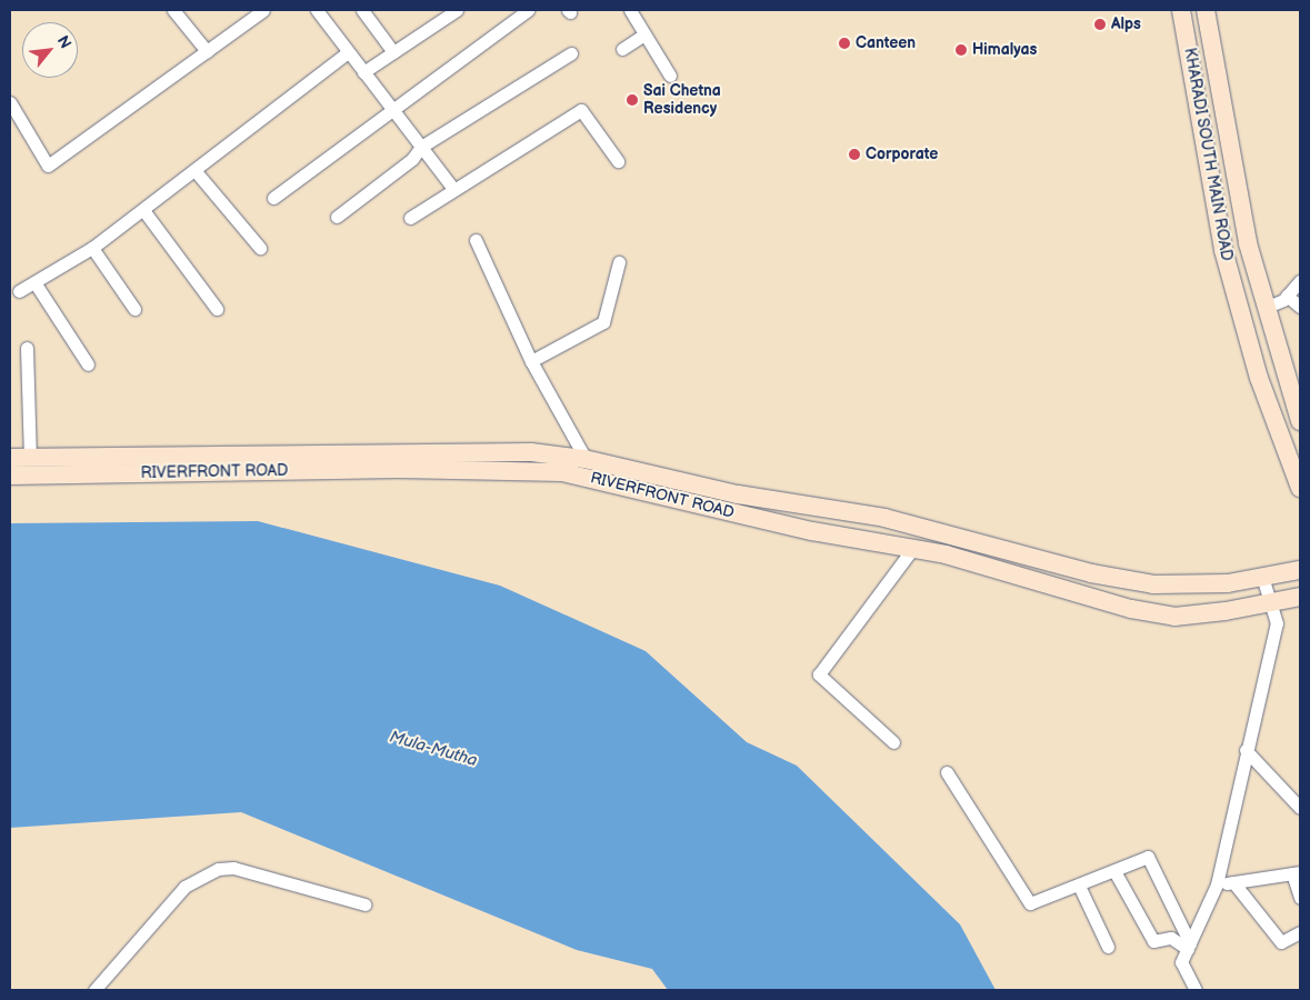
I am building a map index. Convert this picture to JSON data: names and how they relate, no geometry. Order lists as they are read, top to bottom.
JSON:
{
  "streets": {
    "street": ["KHARADI SOUTH MAIN ROAD", "RIVERFRONT ROAD"]
  },
  "water": ["Mula-Mutha"],
  "places": [
    "Alps",
    "Canteen",
    "Himalyas",
    "Sai Chetna Residency",
    "Corporate"
  ],
  "north": "top right"
}
